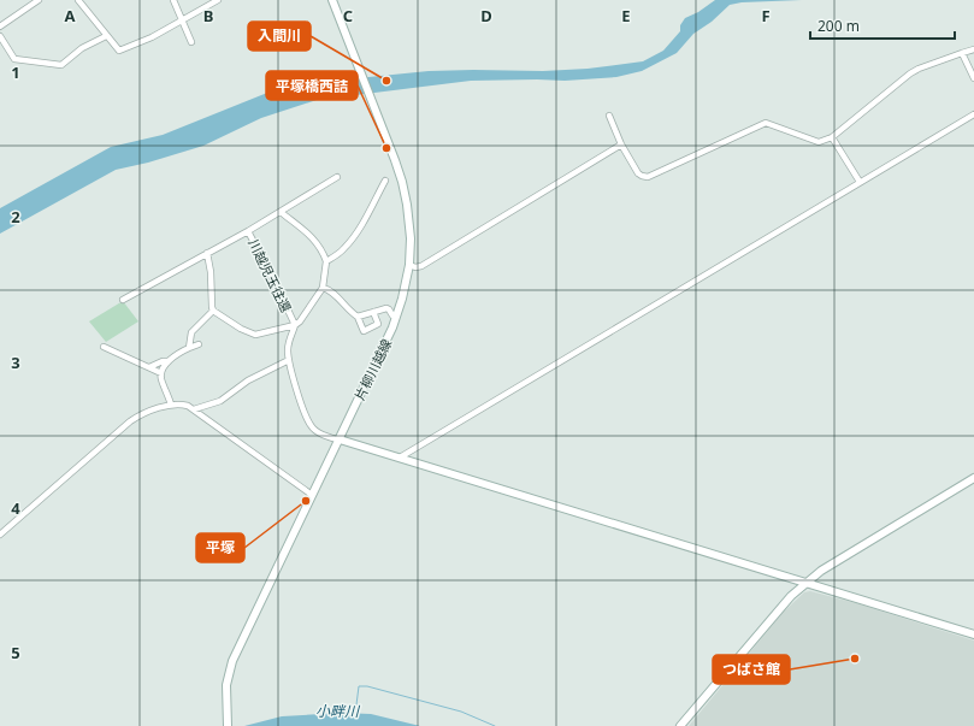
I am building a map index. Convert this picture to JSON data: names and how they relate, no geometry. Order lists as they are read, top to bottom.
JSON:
{
  "streets": {
    "street": ["川越児玉往還", "片柳川越線"]
  },
  "crossings": [
    ["川越児玉往還", "片柳川越線"]
  ],
  "water": ["小畔川"],
  "places": [
    "入間川",
    "平塚橋西詰",
    "平塚",
    "つばさ館"
  ],
  "scale_bar": "200 m",
  "grid": {
    "columns": [
      "A",
      "B",
      "C",
      "D",
      "E",
      "F"
    ],
    "rows": [
      "1",
      "2",
      "3",
      "4",
      "5"
    ]
  }
}
